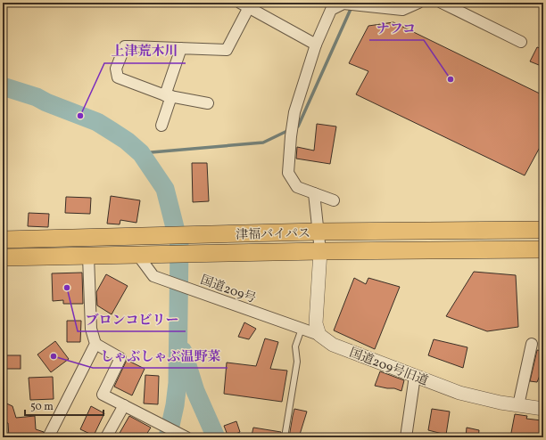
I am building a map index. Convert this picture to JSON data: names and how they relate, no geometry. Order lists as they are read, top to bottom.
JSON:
{
  "streets": {
    "highway": ["津福バイパス"],
    "street": ["国道209号", "国道209号旧道"]
  },
  "crossings": [
    ["津福バイパス", "国道209号"],
    ["国道209号", "国道209号旧道"]
  ],
  "places": [
    "ナフコ",
    "上津荒木川",
    "ブロンコビリー",
    "しゃぶしゃぶ温野菜"
  ],
  "scale_bar": "50 m"
}
